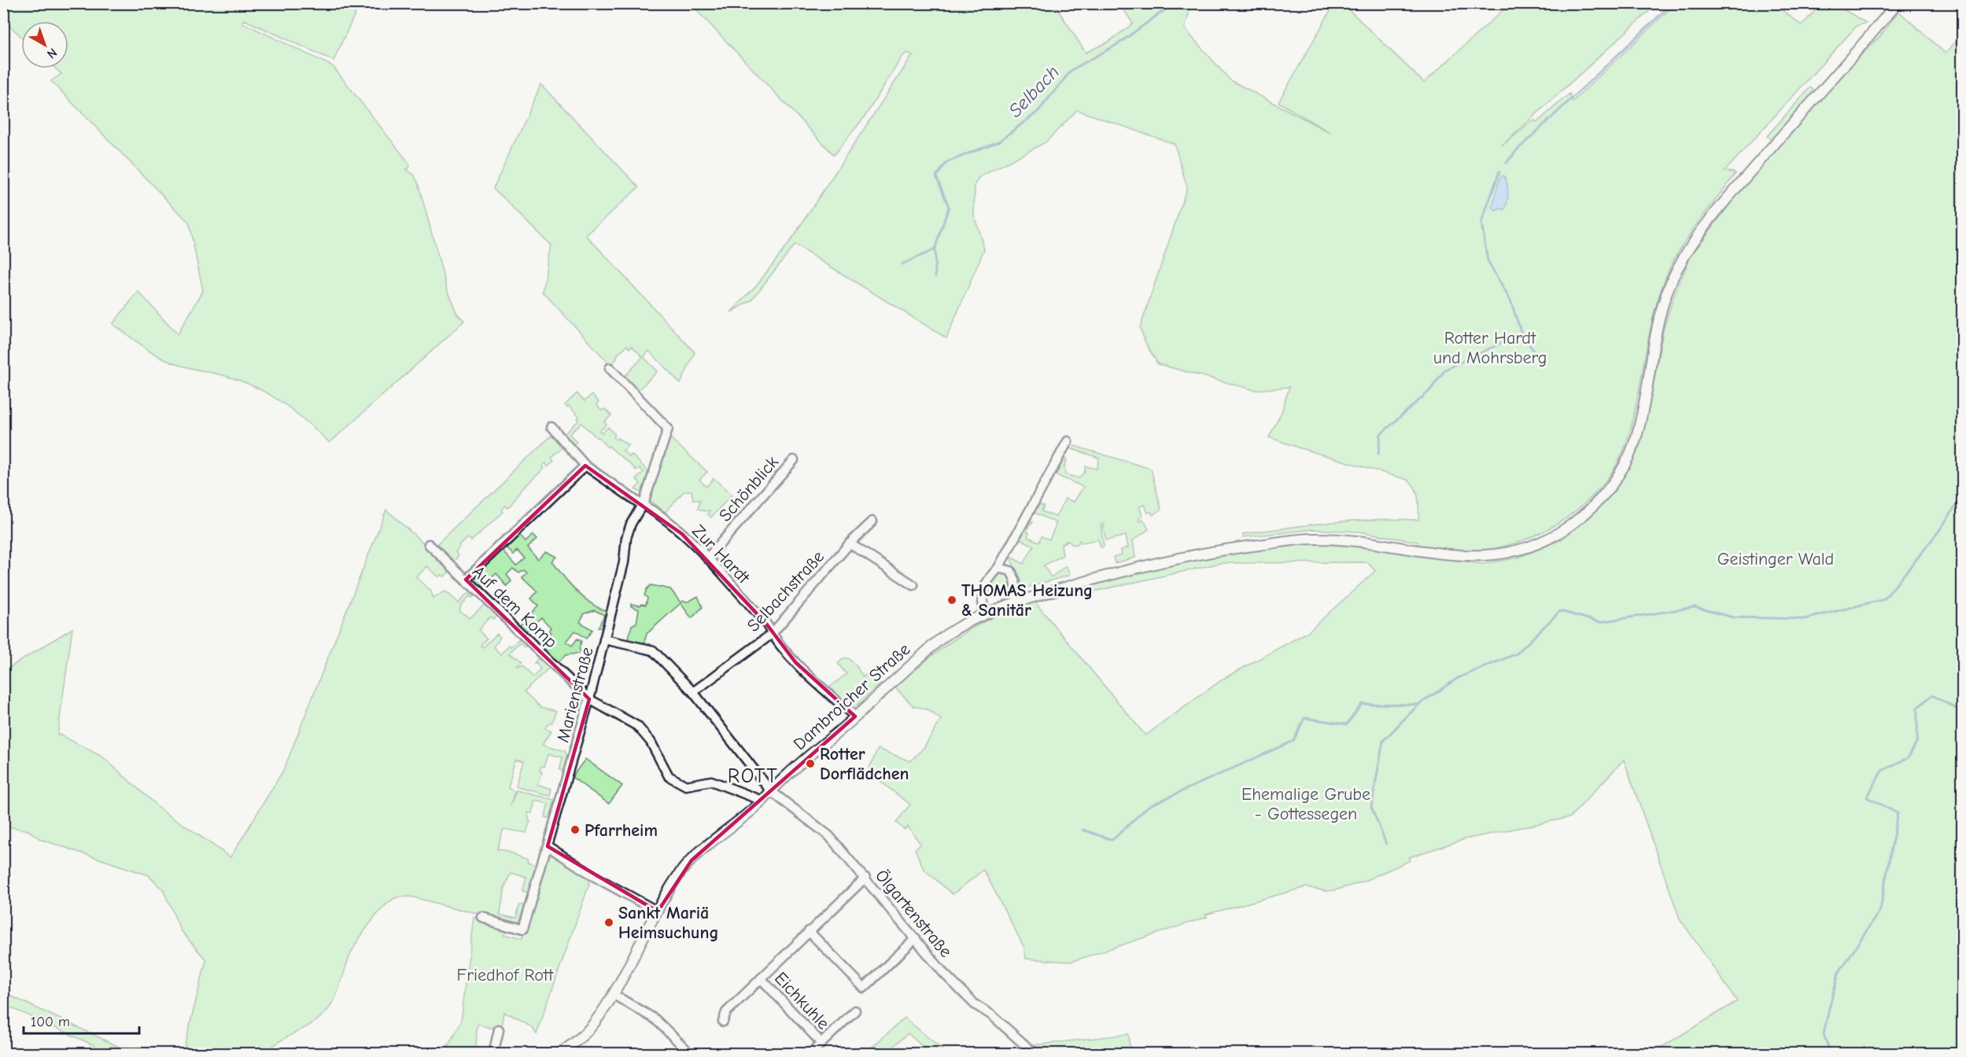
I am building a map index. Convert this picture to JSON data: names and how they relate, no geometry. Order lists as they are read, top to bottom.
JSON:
{
  "streets": {
    "street": [
      "Schönblick",
      "Zur Hardt",
      "Selbachstraße",
      "Auf dem Komp",
      "Marienstraße",
      "Dambroicher Straße",
      "Ölgartenstraße",
      "Eichkuhle"
    ]
  },
  "crossings": [
    ["Schönblick", "Zur Hardt"],
    ["Zur Hardt", "Selbachstraße"],
    ["Zur Hardt", "Marienstraße"],
    ["Zur Hardt", "Dambroicher Straße"],
    ["Selbachstraße", "Ölgartenstraße"],
    ["Auf dem Komp", "Marienstraße"],
    ["Auf dem Komp", "Dambroicher Straße"],
    ["Marienstraße", "Ölgartenstraße"],
    ["Dambroicher Straße", "Ölgartenstraße"],
    ["Ölgartenstraße", "Eichkuhle"]
  ],
  "districts": ["ROTT"],
  "water": ["Selbach"],
  "parks": [
    "Rotter Hardt und Mohrsberg",
    "Geistinger Wald",
    "Ehemalige Grube - Gottessegen",
    "Friedhof Rott"
  ],
  "places": [
    "THOMAS Heizung & Sanitär",
    "Rotter Dorflädchen",
    "Pfarrheim",
    "Sankt Mariä Heimsuchung"
  ],
  "scale_bar": "100 m",
  "north": "bottom right"
}
